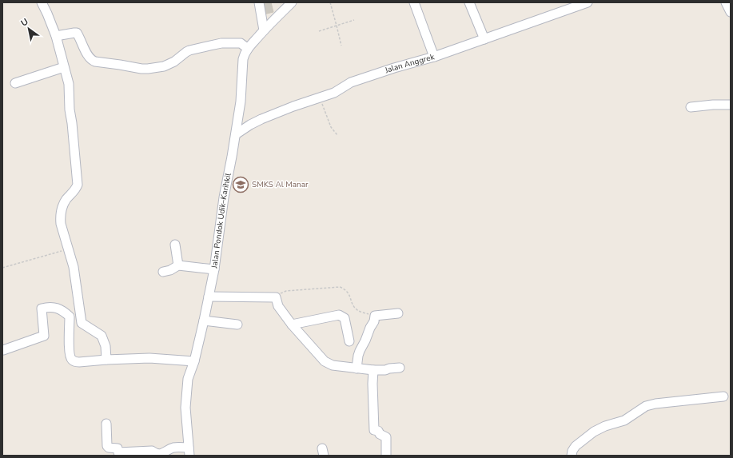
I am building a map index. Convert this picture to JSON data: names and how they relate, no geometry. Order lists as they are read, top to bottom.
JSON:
{
  "streets": {
    "street": ["Jalan Anggrek", "Jalan Pondok Udik–Karihkil"]
  },
  "crossings": [
    ["Jalan Anggrek", "Jalan Pondok Udik–Karihkil"]
  ],
  "places": {
    "school or university": ["SMKS Al Manar"]
  },
  "north": "top left"
}
